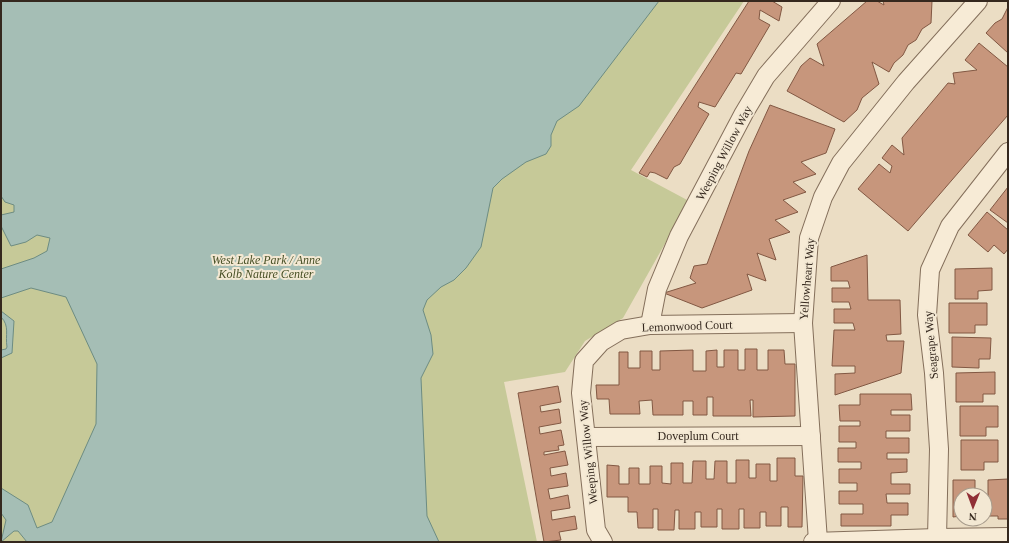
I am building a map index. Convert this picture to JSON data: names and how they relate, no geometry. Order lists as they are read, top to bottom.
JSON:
{
  "streets": {
    "street": [
      "Weeping Willow Way",
      "Yellowheart Way",
      "Lemonwood Court",
      "Seagrape Way",
      "Doveplum Court"
    ]
  },
  "crossings": [
    ["Weeping Willow Way", "Lemonwood Court"],
    ["Weeping Willow Way", "Doveplum Court"],
    ["Yellowheart Way", "Lemonwood Court"],
    ["Yellowheart Way", "Doveplum Court"]
  ],
  "parks": ["West Lake Park / Anne Kolb Nature Center"],
  "north": "bottom"
}
